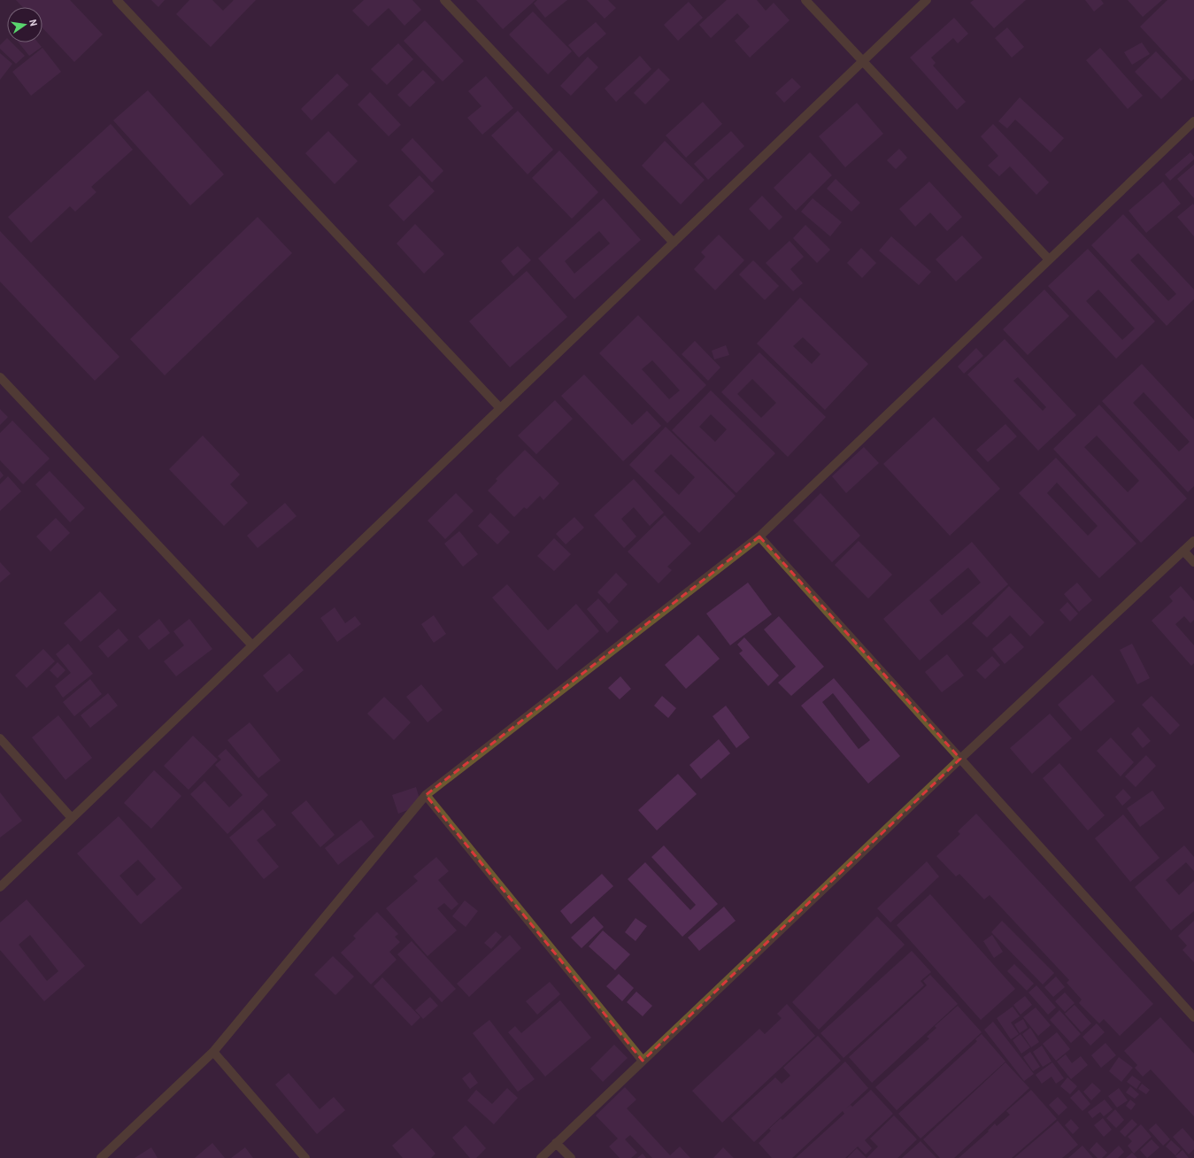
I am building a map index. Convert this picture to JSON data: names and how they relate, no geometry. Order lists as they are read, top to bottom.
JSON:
{
  "north": "right"
}
